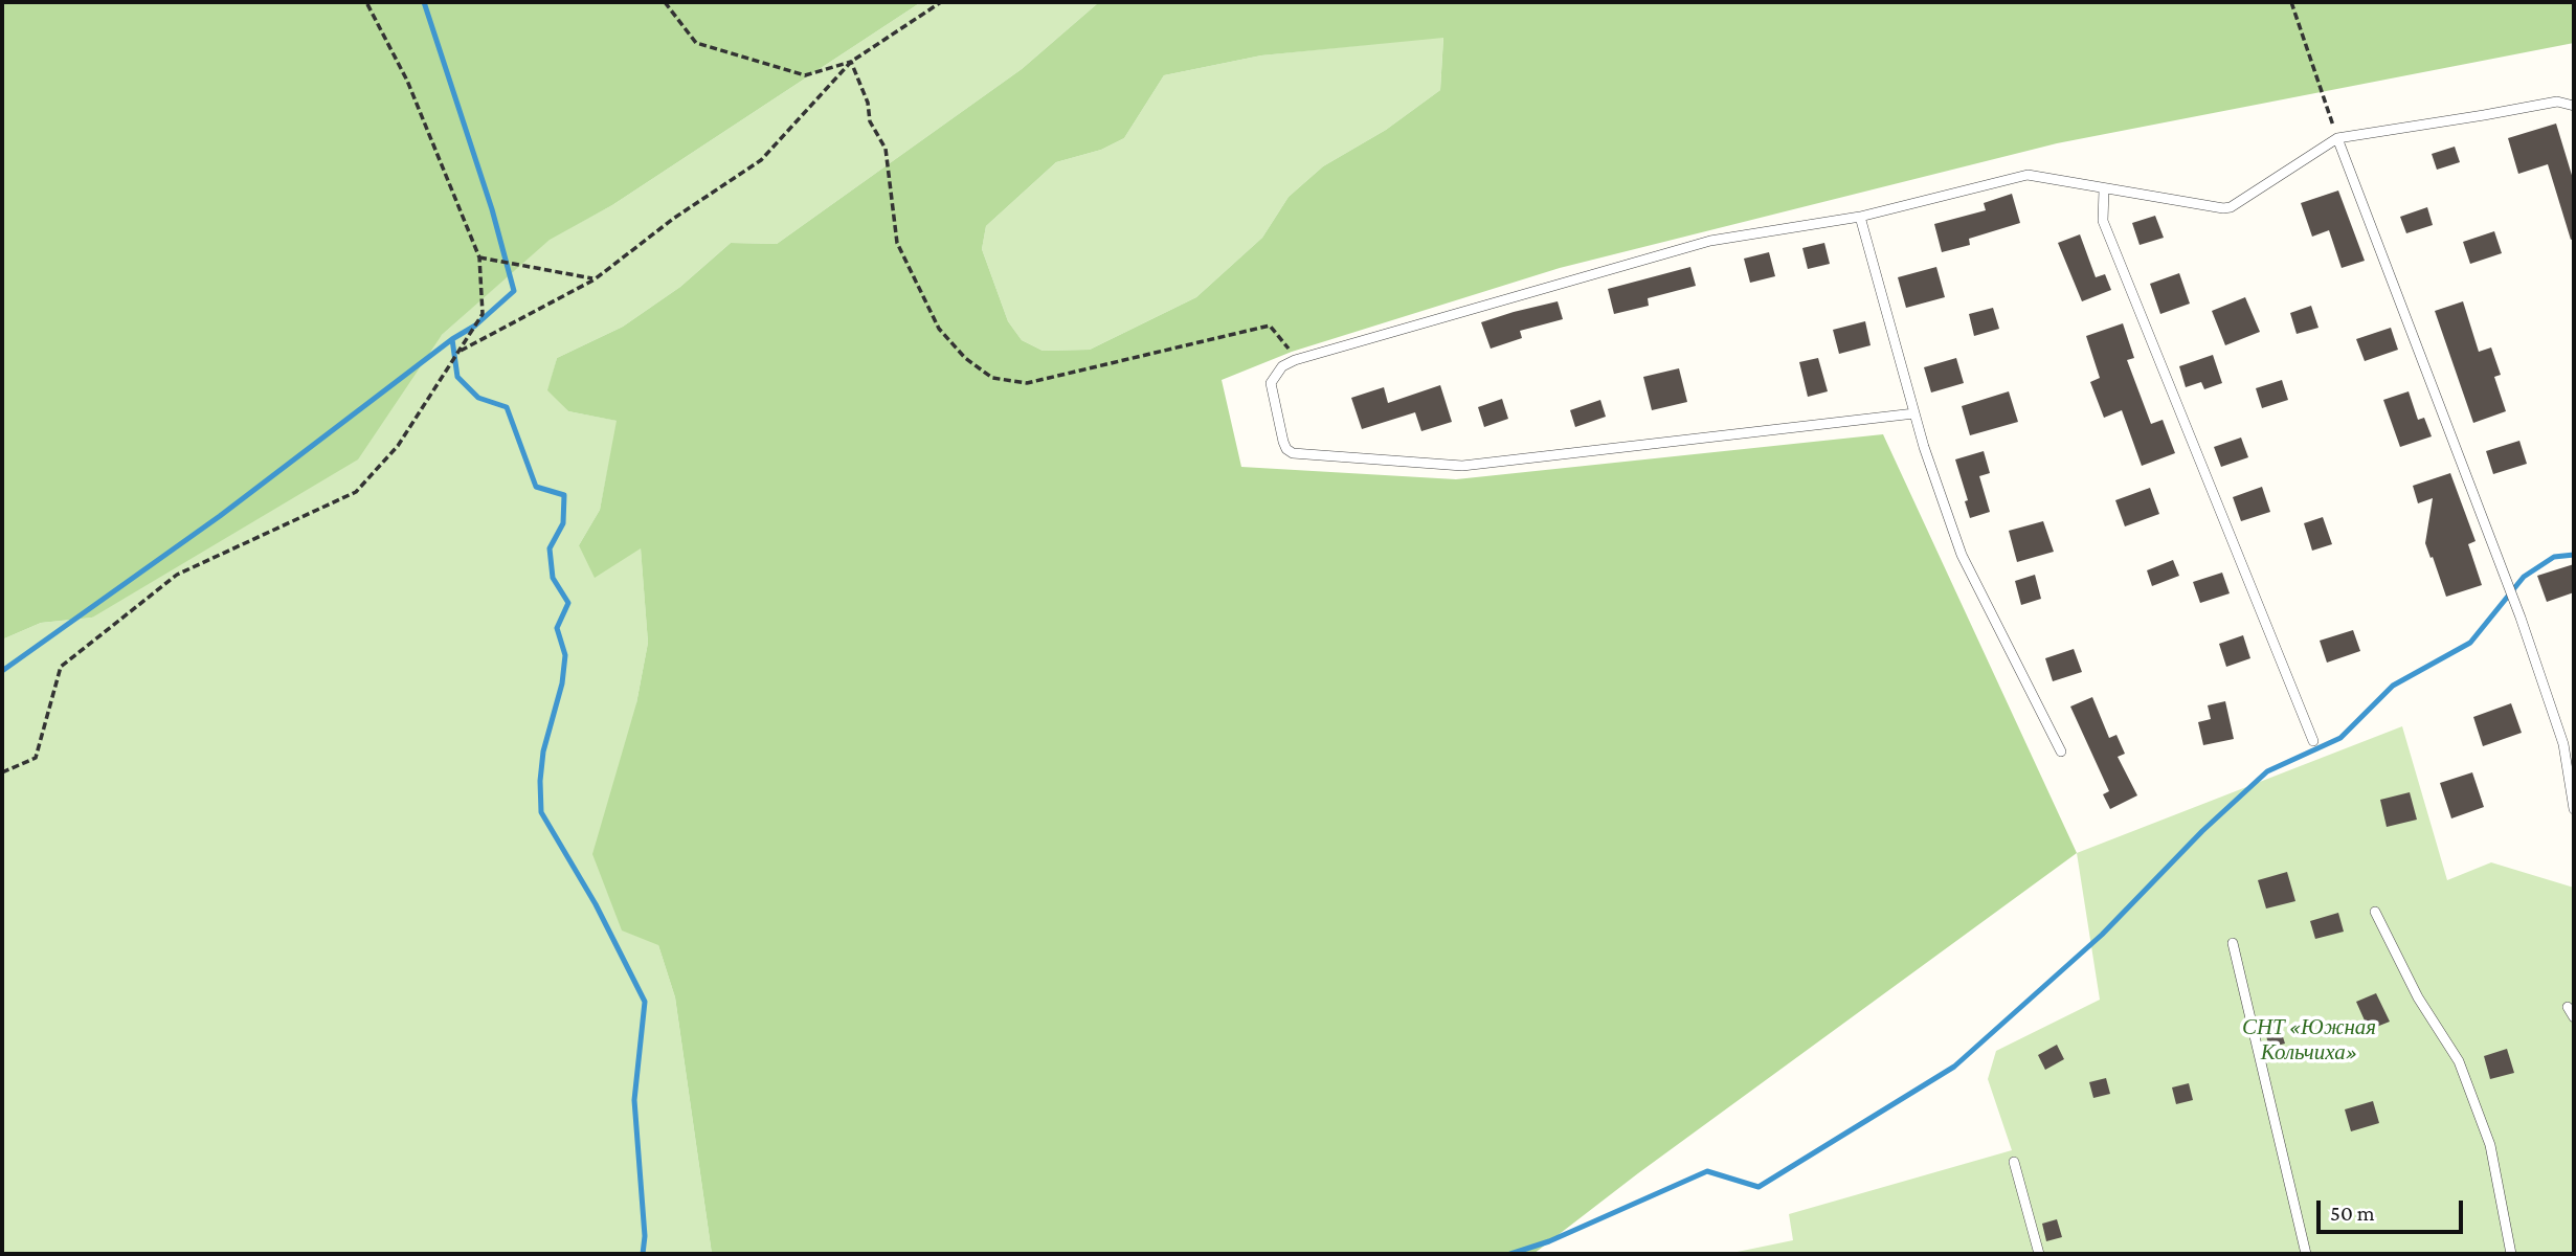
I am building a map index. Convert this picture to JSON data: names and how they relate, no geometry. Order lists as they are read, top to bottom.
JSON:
{
  "parks": ["СНТ «Южная Кольчиха»"],
  "scale_bar": "50 m"
}
